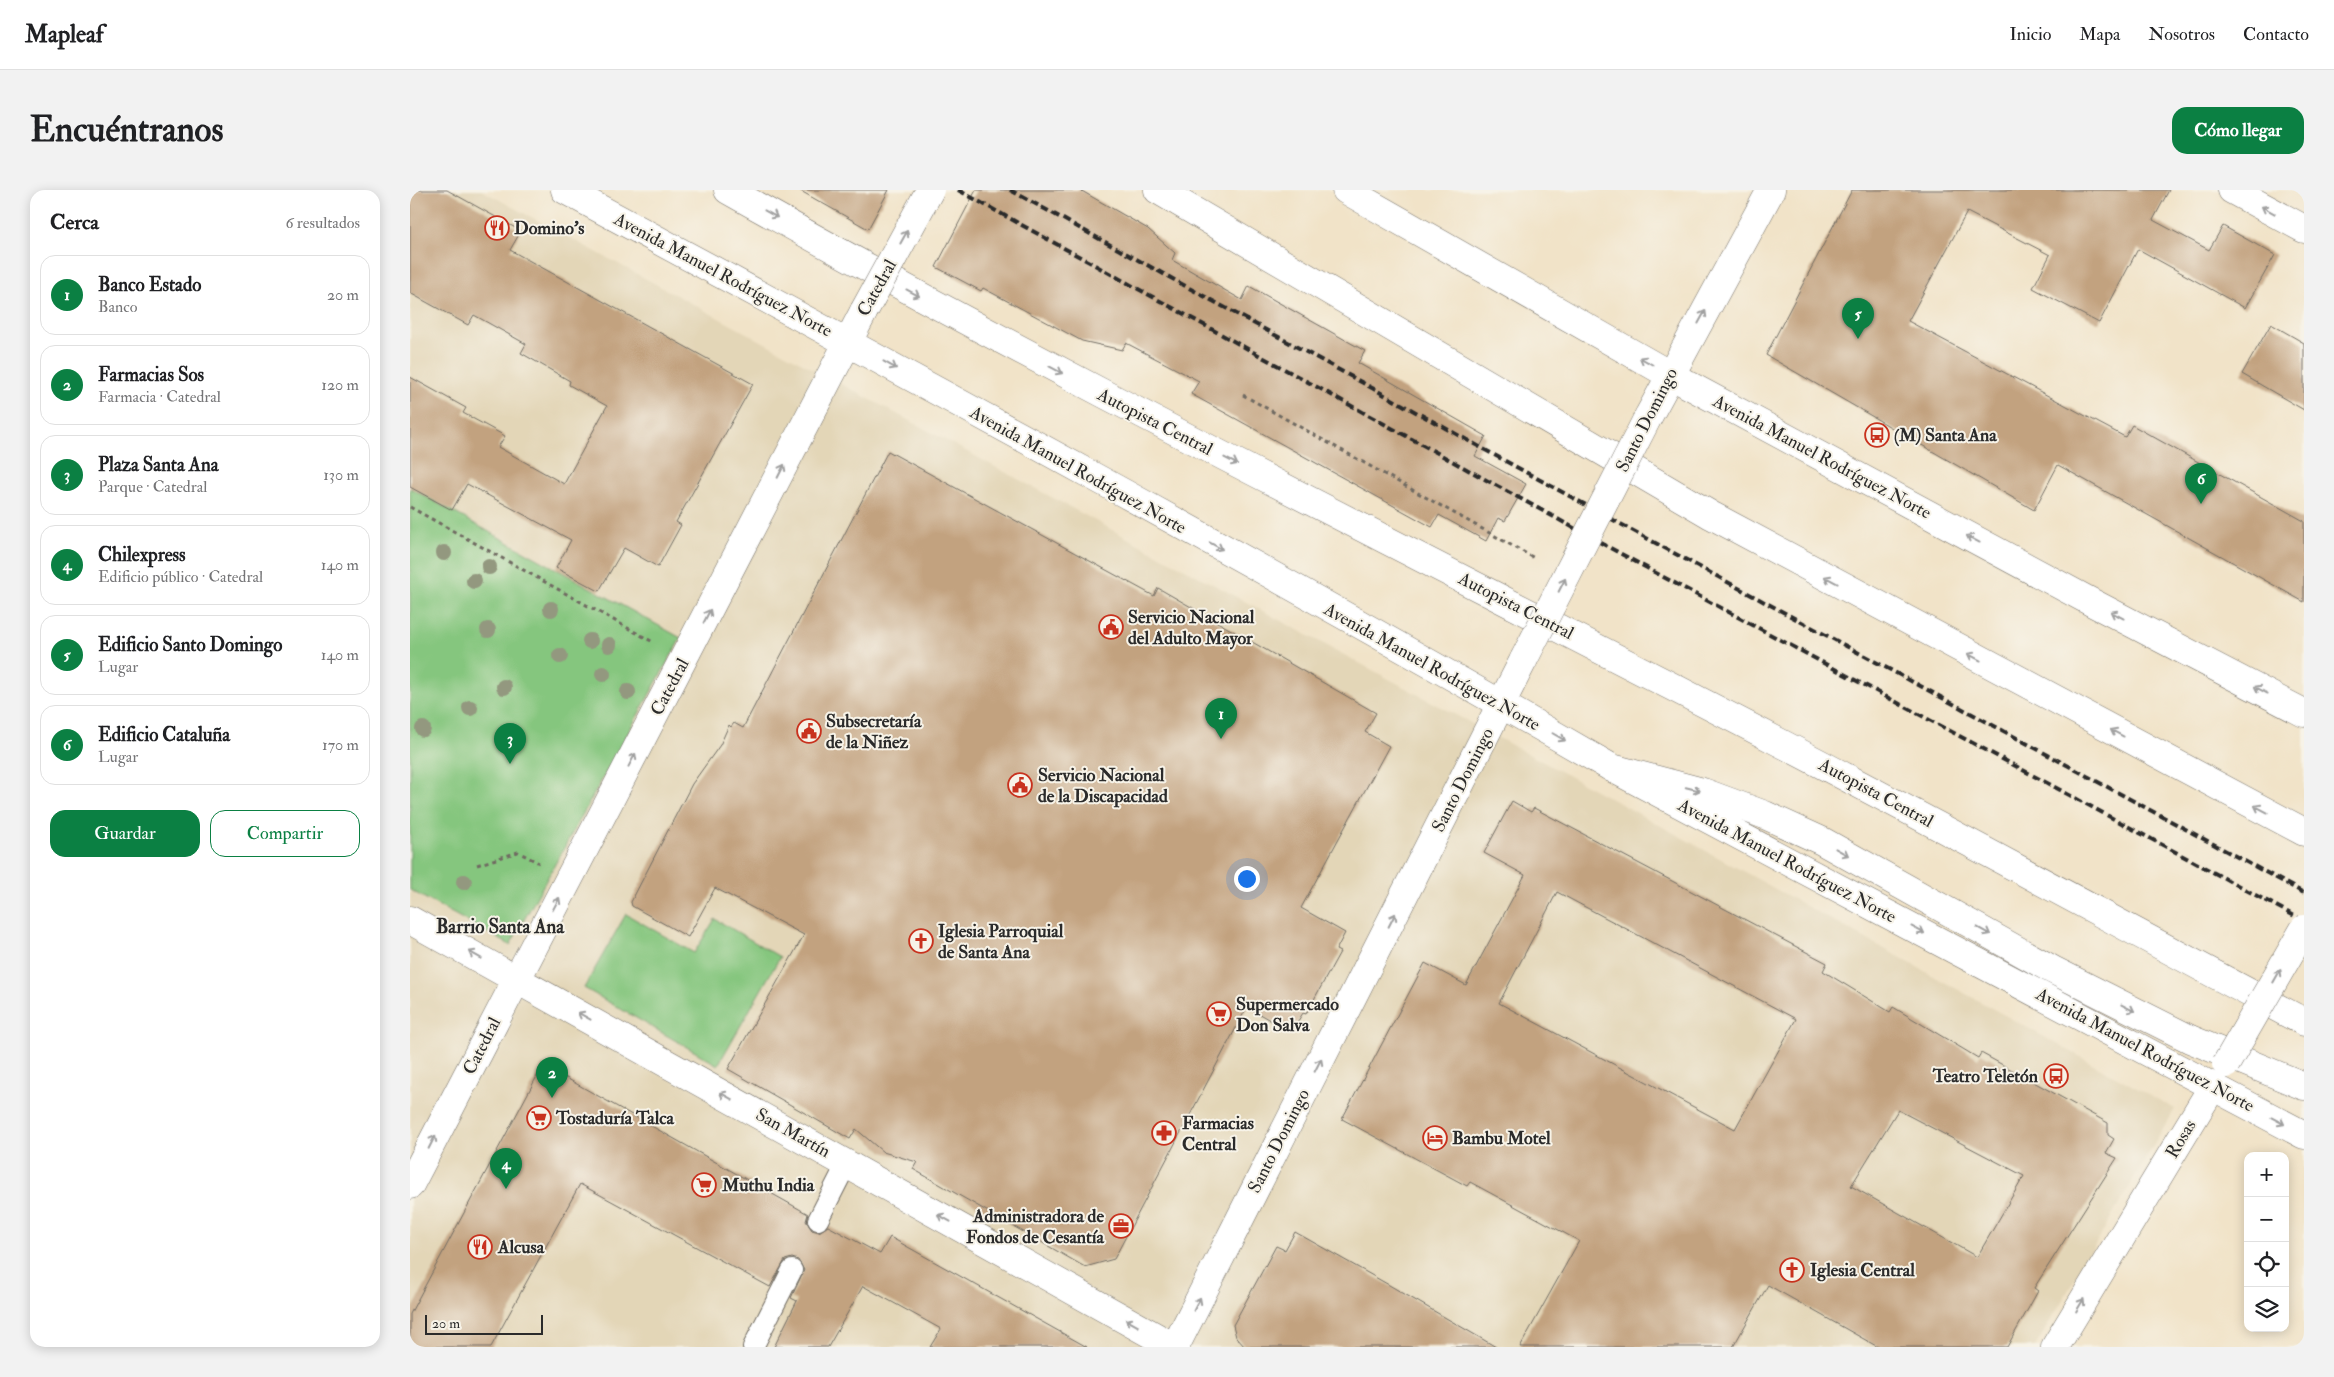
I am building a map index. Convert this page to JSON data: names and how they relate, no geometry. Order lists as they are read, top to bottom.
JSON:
{
  "streets": {
    "main road": [
      "Avenida Manuel Rodríguez Norte",
      "Catedral",
      "Santo Domingo",
      "Autopista Central",
      "San Martín",
      "Rosas"
    ]
  },
  "crossings": [
    ["Avenida Manuel Rodríguez Norte", "Catedral"],
    ["Avenida Manuel Rodríguez Norte", "Santo Domingo"],
    ["Avenida Manuel Rodríguez Norte", "Rosas"],
    ["Catedral", "San Martín"],
    ["Santo Domingo", "San Martín"]
  ],
  "one_way": [
    "Catedral",
    "Santo Domingo",
    "San Martín",
    "Rosas"
  ],
  "districts": ["Barrio Santa Ana"],
  "places": {
    "restaurant": ["Domino's", "Alcusa"],
    "bus stop": ["(M) Santa Ana", "Teatro Teletón"],
    "public building": ["Servicio Nacional del Adulto Mayor", "Subsecretaría de la Niñez", "Servicio Nacional de la Discapacidad"],
    "church": ["Iglesia Parroquial de Santa Ana", "Iglesia Central"],
    "supermarket": ["Supermercado Don Salva", "Tostaduría Talca", "Muthu India"],
    "pharmacy": ["Farmacias Central"],
    "hotel": ["Bambu Motel"],
    "office": ["Administradora de Fondos de Cesantía"]
  },
  "scale_bar": "20 m",
  "page": {
    "header": "Mapleaf",
    "nav": [
      "Inicio",
      "Mapa",
      "Nosotros",
      "Contacto"
    ],
    "buttons": [
      "Cómo llegar",
      ["Guardar", "Compartir"]
    ],
    "title": "Encuéntranos",
    "heading": ["Cerca", "6 resultados"],
    "list": [
      {
        "mark": "1",
        "name": "Banco Estado",
        "note": "Banco",
        "value": "20 m"
      },
      {
        "mark": "2",
        "name": "Farmacias Sos",
        "note": "Farmacia · Catedral",
        "value": "120 m"
      },
      {
        "mark": "3",
        "name": "Plaza Santa Ana",
        "note": "Parque · Catedral",
        "value": "130 m"
      },
      {
        "mark": "4",
        "name": "Chilexpress",
        "note": "Edificio público · Catedral",
        "value": "140 m"
      },
      {
        "mark": "5",
        "name": "Edificio Santo Domingo",
        "note": "Lugar",
        "value": "140 m"
      },
      {
        "mark": "6",
        "name": "Edificio Cataluña",
        "note": "Lugar",
        "value": "170 m"
      }
    ],
    "pins": [
      "5",
      "6",
      "1",
      "3",
      "2",
      "4"
    ],
    "map_buttons": ["+", "−"],
    "scale": "20 m"
  }
}
